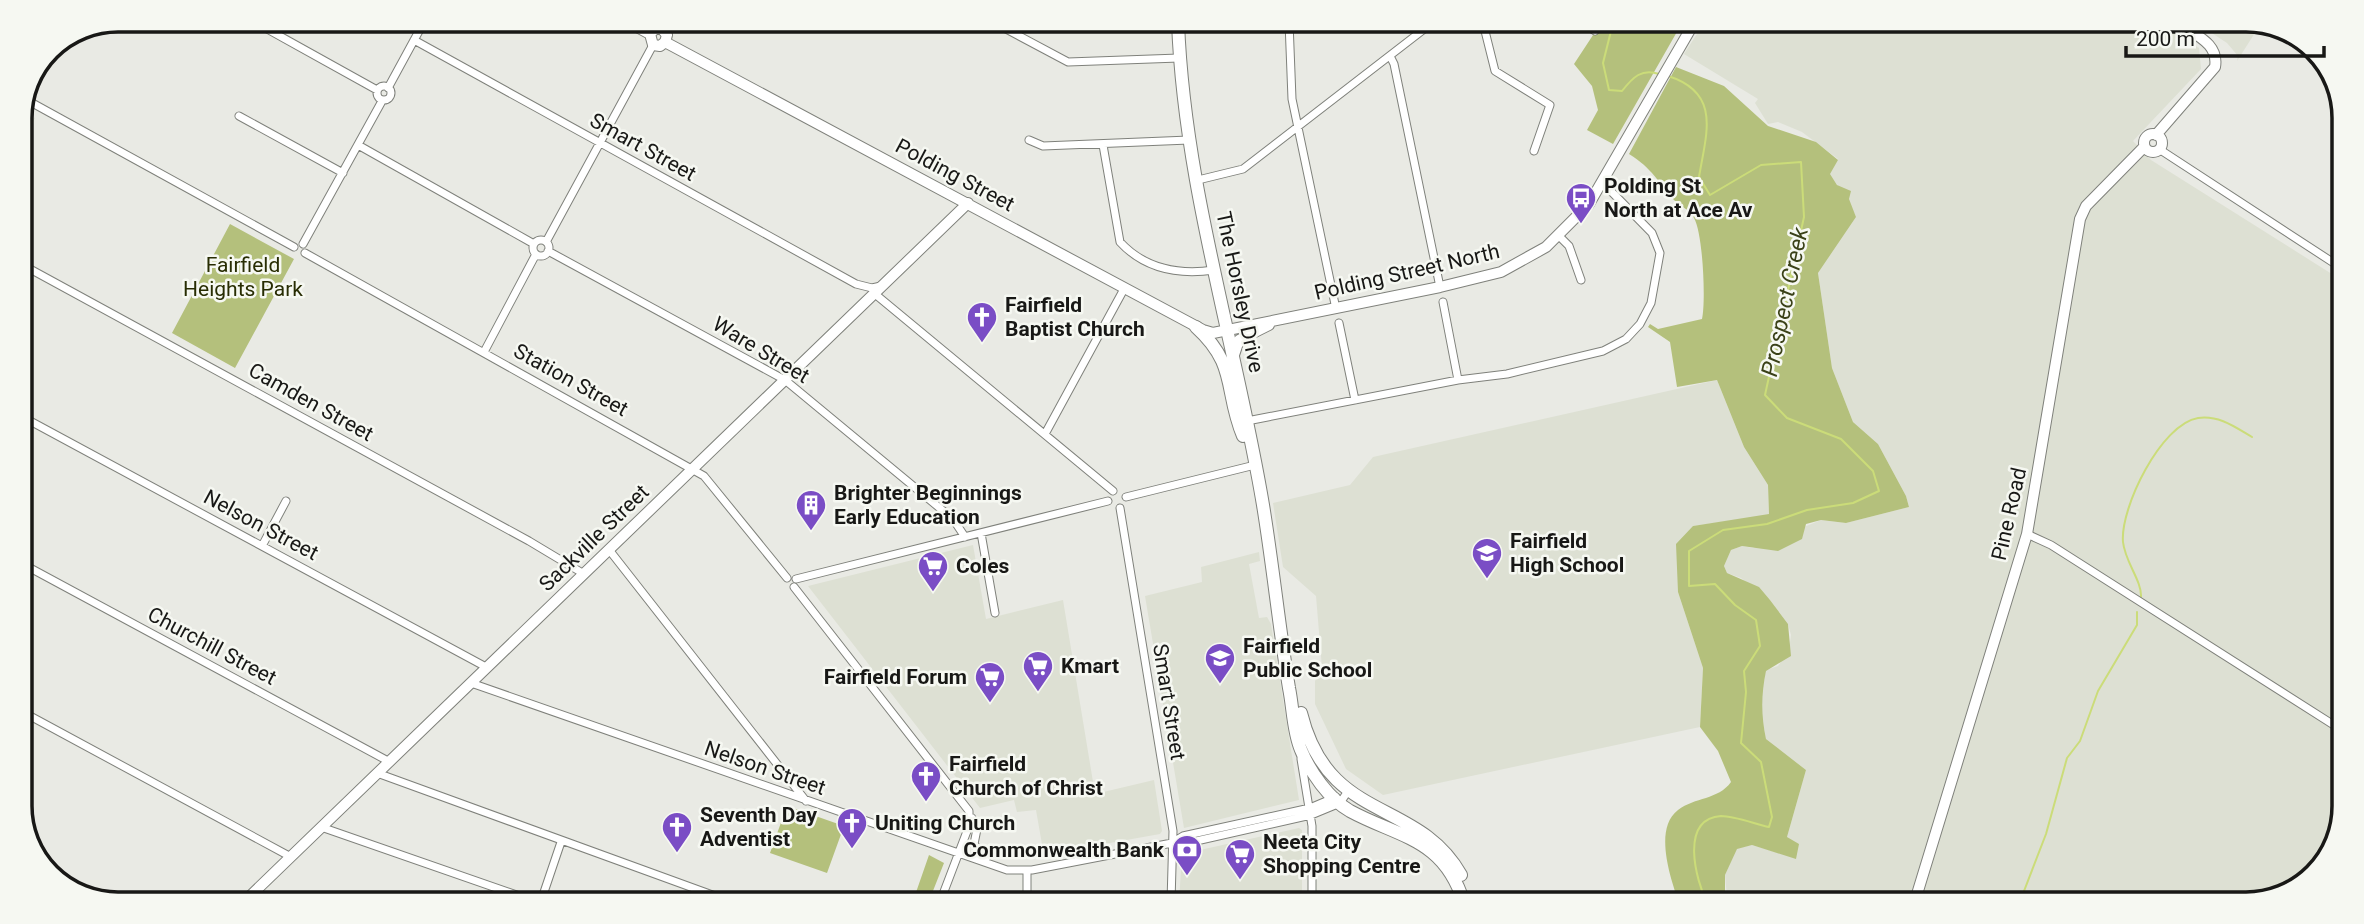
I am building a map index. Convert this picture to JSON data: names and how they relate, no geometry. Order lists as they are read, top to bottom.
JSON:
{
  "streets": {
    "main road": [
      "Polding Street",
      "Polding Street North",
      "The Horsley Drive",
      "Pine Road",
      "Sackville Street"
    ],
    "street": [
      "Smart Street",
      "Ware Street",
      "Station Street",
      "Camden Street",
      "Nelson Street",
      "Churchill Street"
    ]
  },
  "crossings": [
    ["Smart Street", "Nelson Street"],
    ["Polding Street", "Polding Street North"],
    ["Polding Street", "The Horsley Drive"],
    ["Polding Street", "Sackville Street"],
    ["Polding Street North", "The Horsley Drive"],
    ["The Horsley Drive", "Nelson Street"],
    ["Ware Street", "Sackville Street"],
    ["Station Street", "Sackville Street"],
    ["Camden Street", "Sackville Street"],
    ["Nelson Street", "Sackville Street"],
    ["Sackville Street", "Churchill Street"]
  ],
  "water": ["Prospect Creek"],
  "parks": ["Fairfield Heights Park"],
  "places": {
    "bus stop": ["Polding St North at Ace Av"],
    "church": [
      "Fairfield Baptist Church",
      "Fairfield Church of Christ",
      "Uniting Church",
      "Seventh Day Adventist"
    ],
    "building": ["Brighter Beginnings Early Education"],
    "school or university": ["Fairfield High School", "Fairfield Public School"],
    "supermarket": [
      "Coles",
      "Kmart",
      "Fairfield Forum",
      "Neeta City Shopping Centre"
    ],
    "bank": ["Commonwealth Bank"]
  },
  "scale_bar": "200 m"
}
